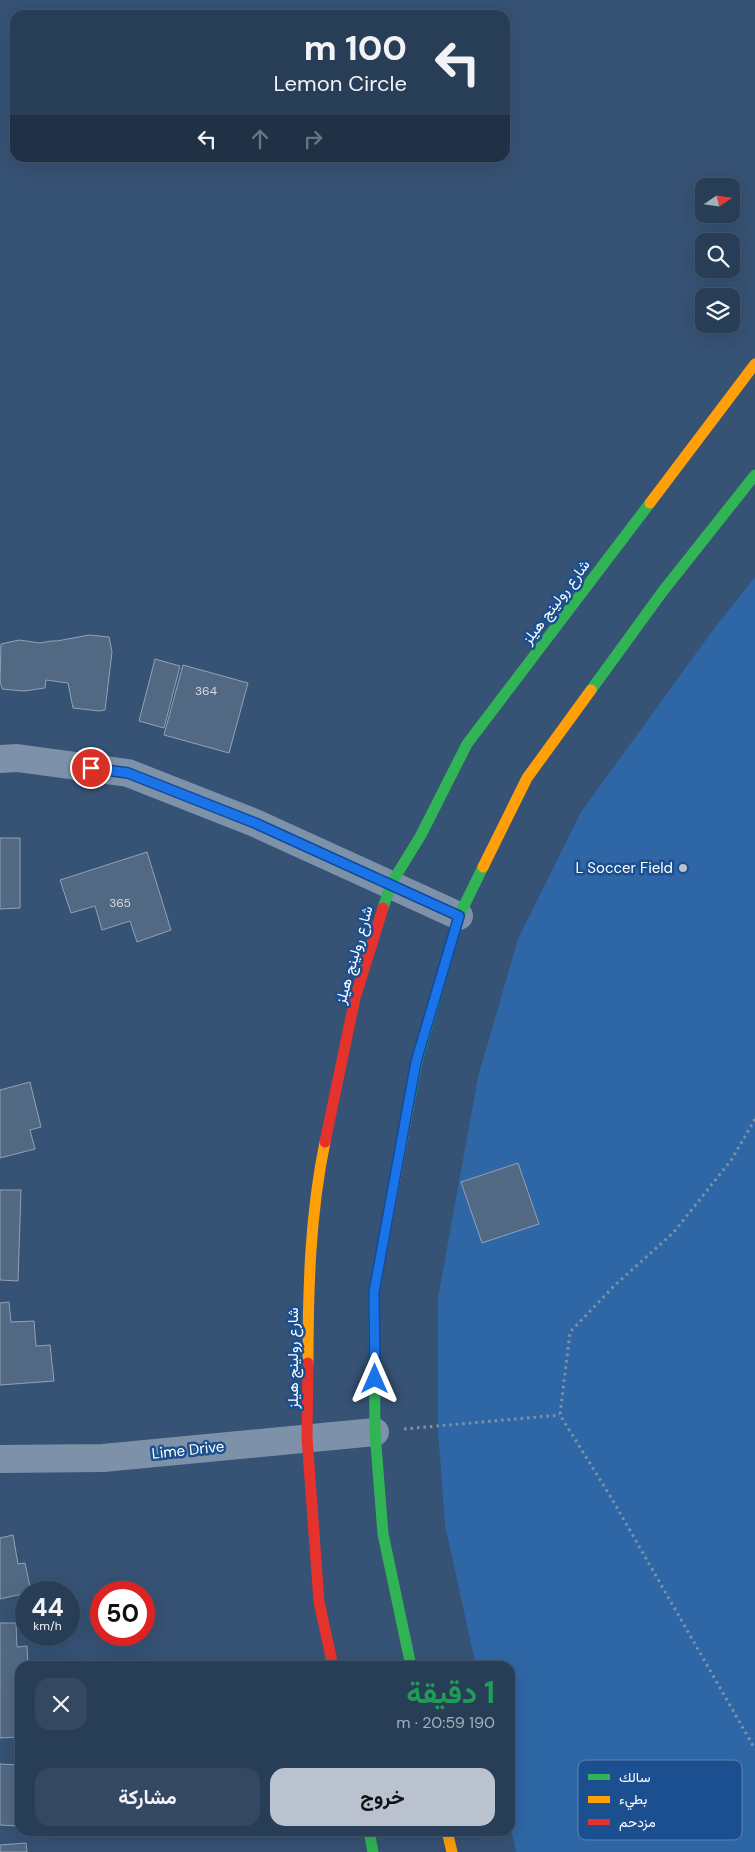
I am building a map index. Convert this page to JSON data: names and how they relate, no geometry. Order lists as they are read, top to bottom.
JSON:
{
  "streets": {
    "main road": ["شارع رولينج هيلز"],
    "street": ["Lime Drive"]
  },
  "crossings": [
    ["شارع رولينج هيلز", "Lime Drive"]
  ],
  "places": ["L Soccer Field"],
  "house_numbers": ["364", "365"],
  "legend": ["سالك", "بطيء", "مزدحم"],
  "north": "right",
  "page": {
    "turn": ["100 m", "Lemon Circle"],
    "speed": "44 km/h",
    "limit": "50",
    "heading": ["1 دقيقة", "190 m · 20:59"],
    "buttons": ["خروج", "مشاركة"]
  }
}
